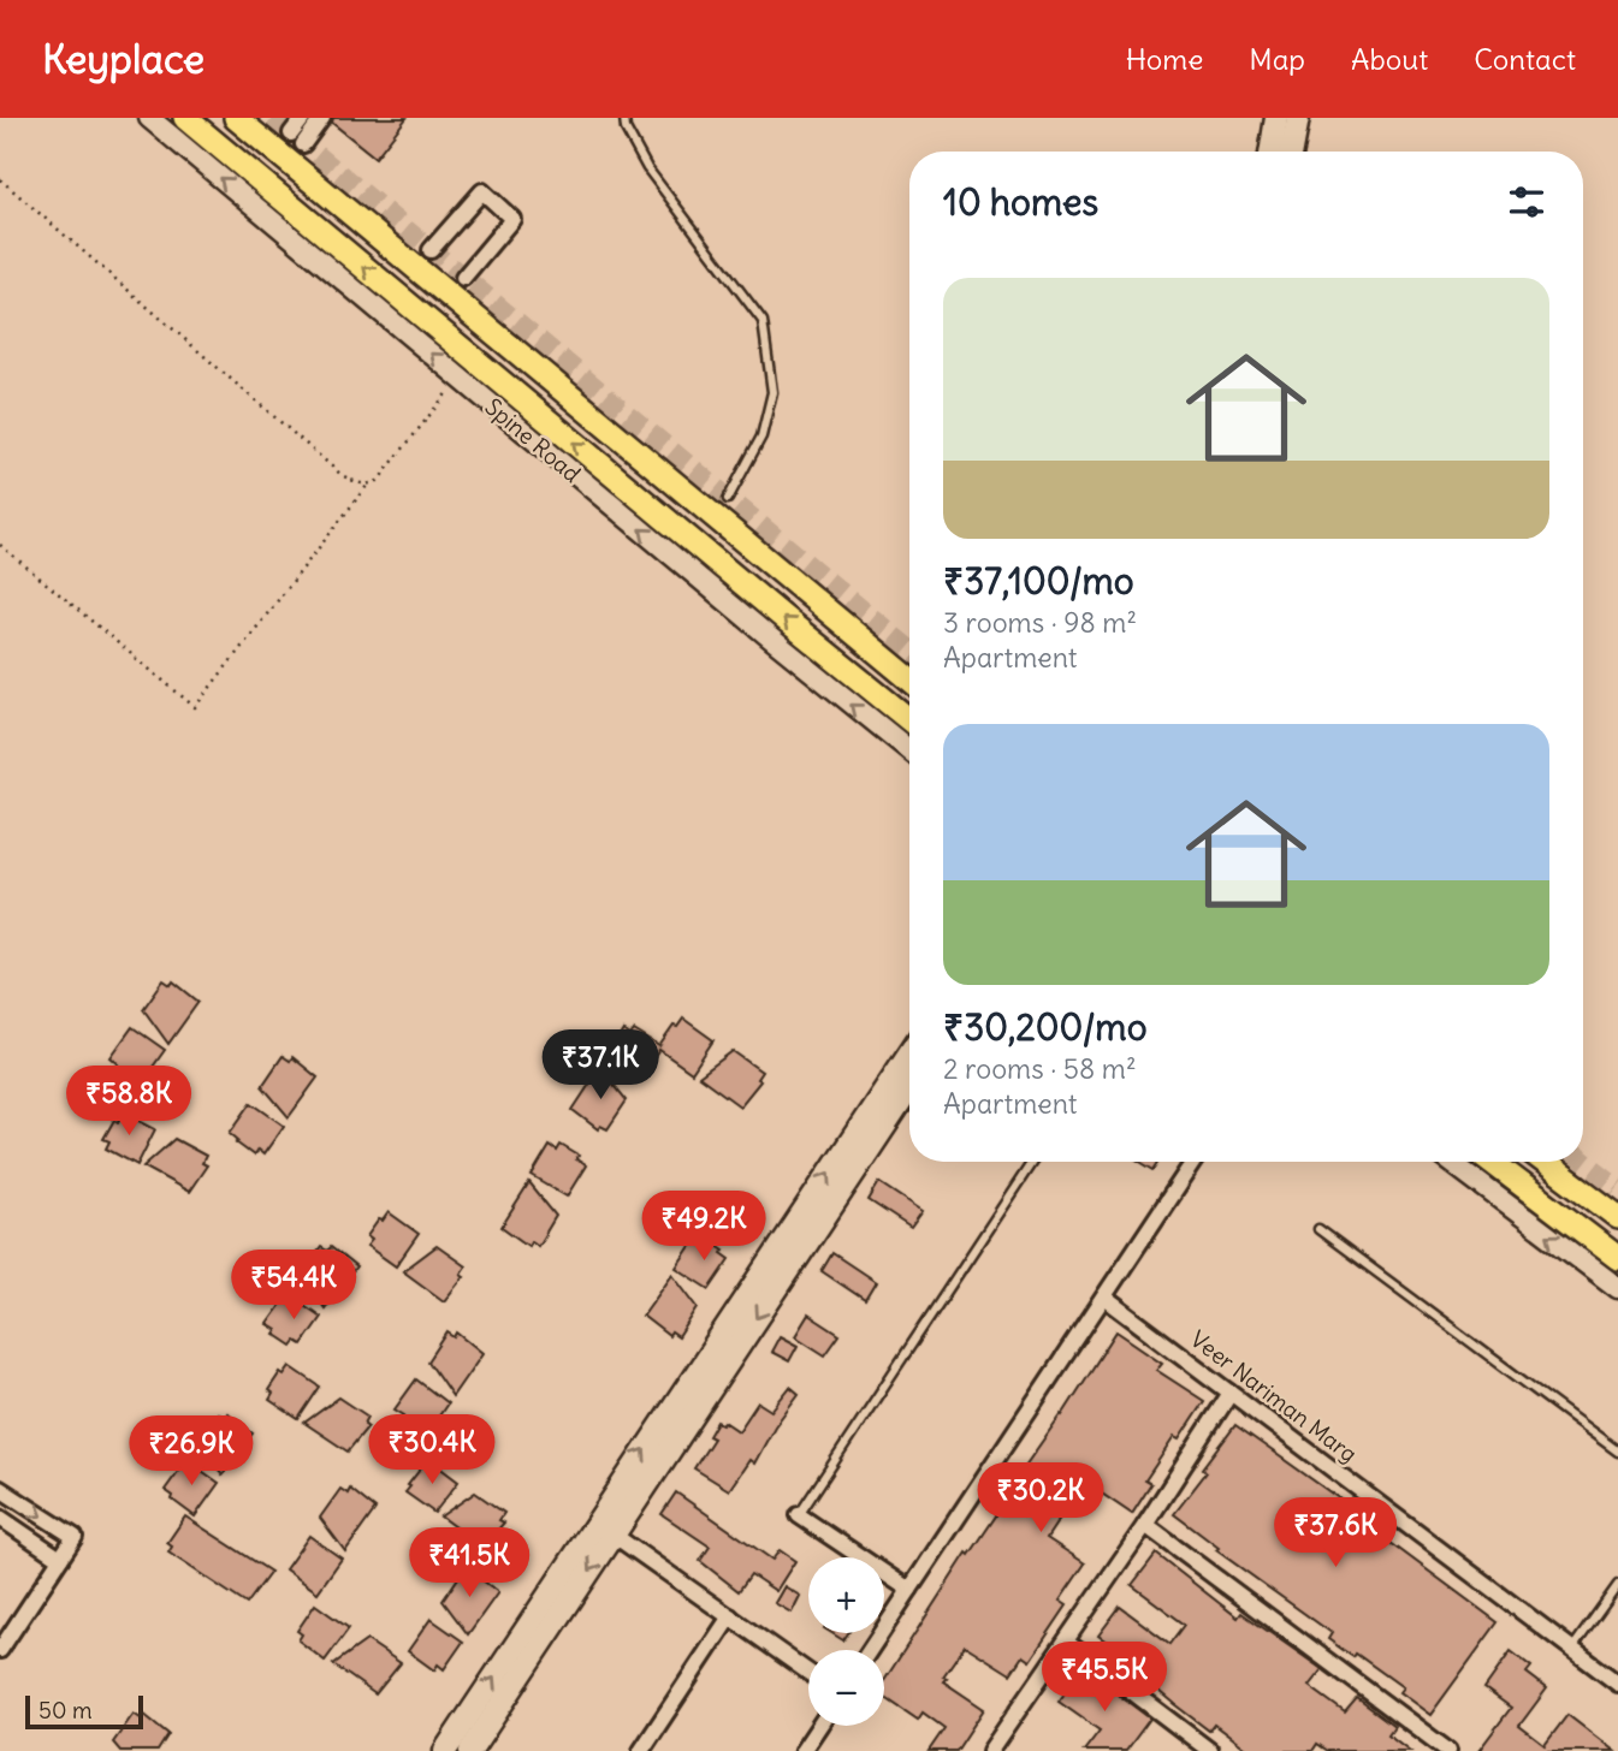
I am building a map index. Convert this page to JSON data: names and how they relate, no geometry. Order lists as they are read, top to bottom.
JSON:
{
  "streets": {
    "main road": ["Spine Road"],
    "street": ["Veer Nariman Marg"]
  },
  "one_way": ["Spine Road"],
  "scale_bar": "50 m",
  "page": {
    "header": "Keyplace",
    "nav": [
      "Home",
      "Map",
      "About",
      "Contact"
    ],
    "heading": "10 homes",
    "list": [
      {
        "name": "₹37,100/mo",
        "note": "3 rooms · 98 m² · Apartment"
      },
      {
        "name": "₹30,200/mo",
        "note": "2 rooms · 58 m² · Apartment"
      }
    ],
    "price": [
      "₹37.1K",
      "₹58.8K",
      "₹49.2K",
      "₹54.4K",
      "₹30.4K",
      "₹26.9K",
      "₹30.2K",
      "₹37.6K",
      "₹41.5K",
      "₹45.5K"
    ],
    "map_buttons": ["+", "−"],
    "scale": "50 m"
  }
}
